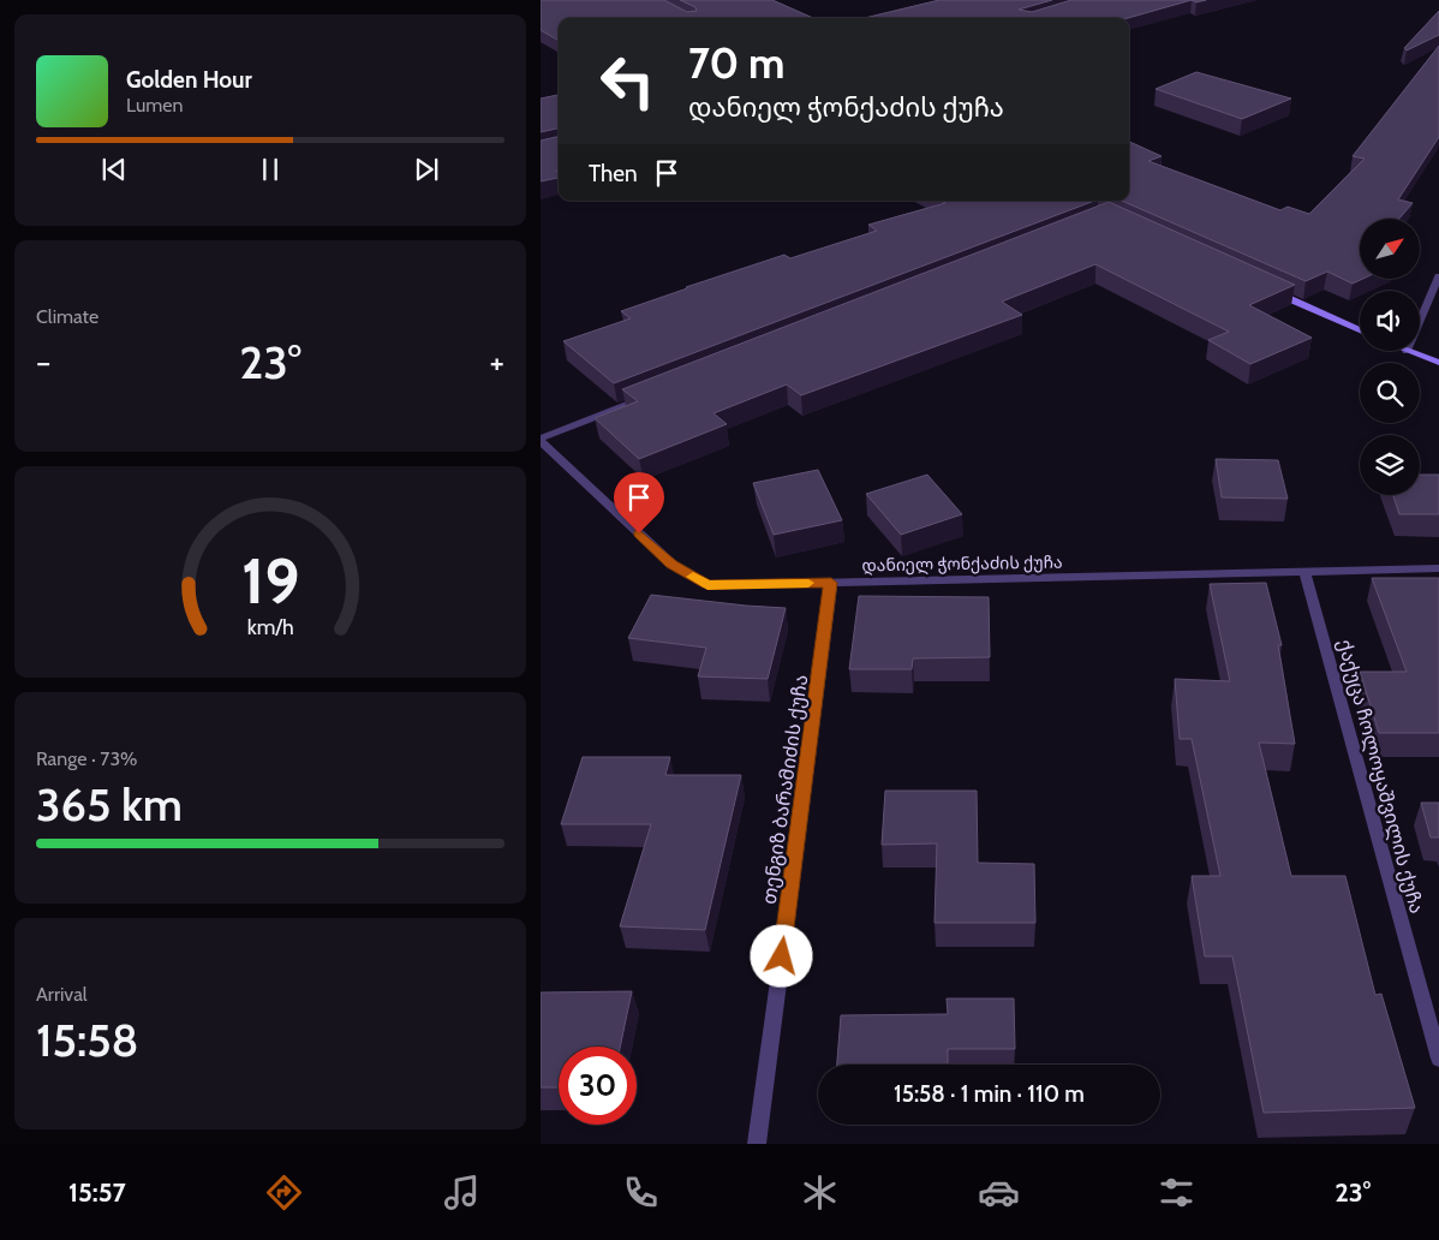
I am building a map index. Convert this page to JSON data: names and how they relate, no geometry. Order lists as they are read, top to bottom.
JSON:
{
  "streets": {
    "street": ["დანიელ ჭონქაძის ქუჩა", "ქაქუცა ჩოლოყაშვილის ქუჩა", "თენგიზ ბარამიძის ქუჩა"]
  },
  "crossings": [
    ["დანიელ ჭონქაძის ქუჩა", "ქაქუცა ჩოლოყაშვილის ქუჩა"],
    ["დანიელ ჭონქაძის ქუჩა", "თენგიზ ბარამიძის ქუჩა"]
  ],
  "north": "top right",
  "page": {
    "turn": ["70 m", "დანიელ ჭონქაძის ქუჩა"],
    "song": ["Golden Hour", "Lumen"],
    "then": "Then",
    "tile": [
      "Climate",
      ["Range · 73%", "365 km"],
      ["Arrival", "15:58"]
    ],
    "heat": ["−", "23°", "+"],
    "limit": "30",
    "trip": "15:58 · 1 min · 110 m",
    "tabs": ["15:57", "23°"],
    "gauge": ["19", "km/h"]
  }
}
